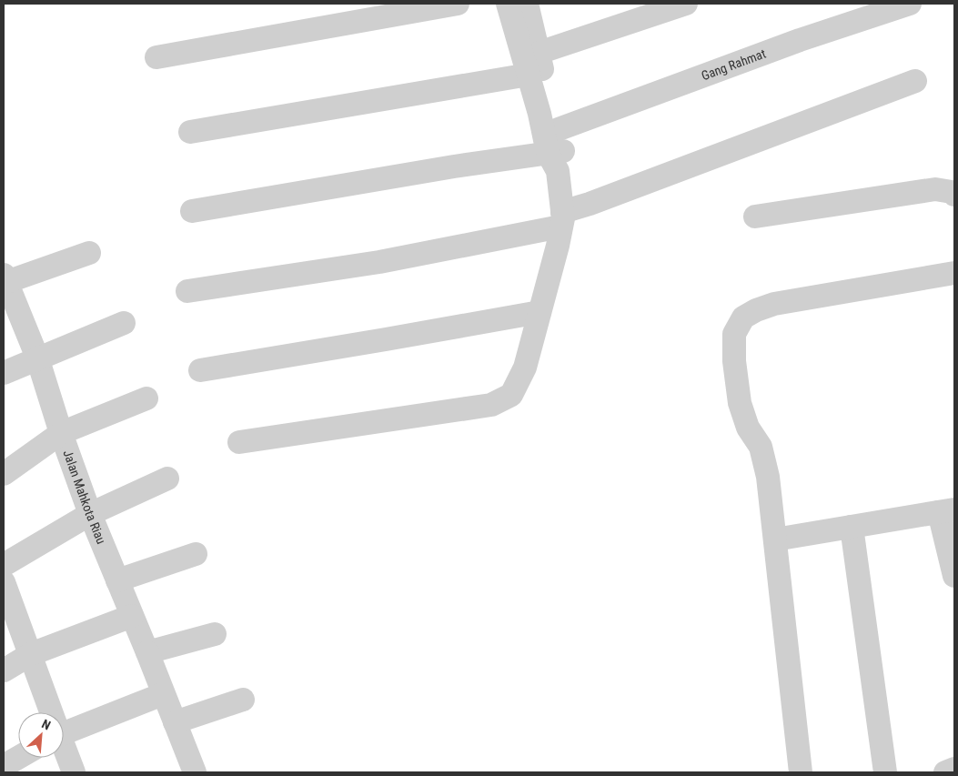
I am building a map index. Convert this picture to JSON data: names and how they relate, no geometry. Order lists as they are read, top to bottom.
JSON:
{
  "streets": {
    "street": ["Gang Rahmat", "Jalan Mahkota Riau"]
  },
  "north": "top right"
}
